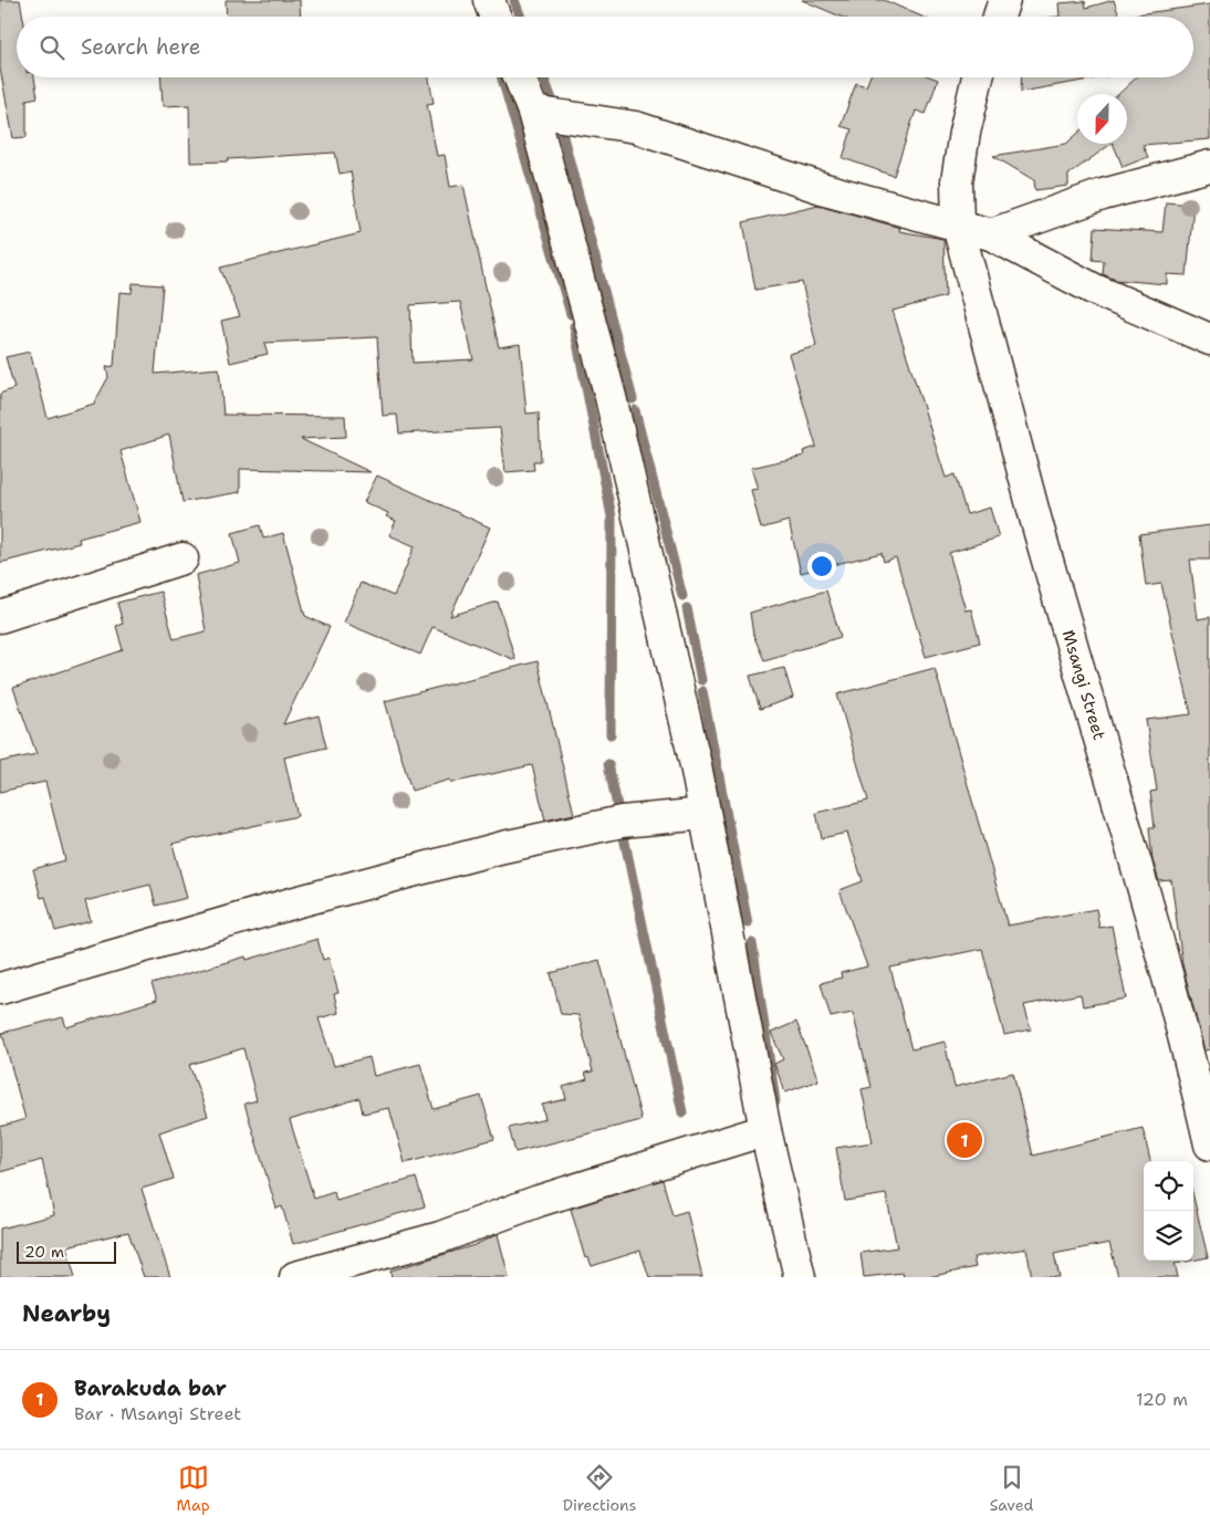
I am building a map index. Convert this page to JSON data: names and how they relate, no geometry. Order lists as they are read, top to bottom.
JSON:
{
  "streets": {
    "street": ["Msangi Street"]
  },
  "scale_bar": "20 m",
  "north": "bottom",
  "page": {
    "search": "Search here",
    "pins": "1",
    "scale": "20 m",
    "heading": "Nearby",
    "list": [
      {
        "mark": "1",
        "name": "Barakuda bar",
        "note": "Bar · Msangi Street",
        "value": "120 m"
      }
    ],
    "nav": ["Map", "Directions", "Saved"]
  }
}
